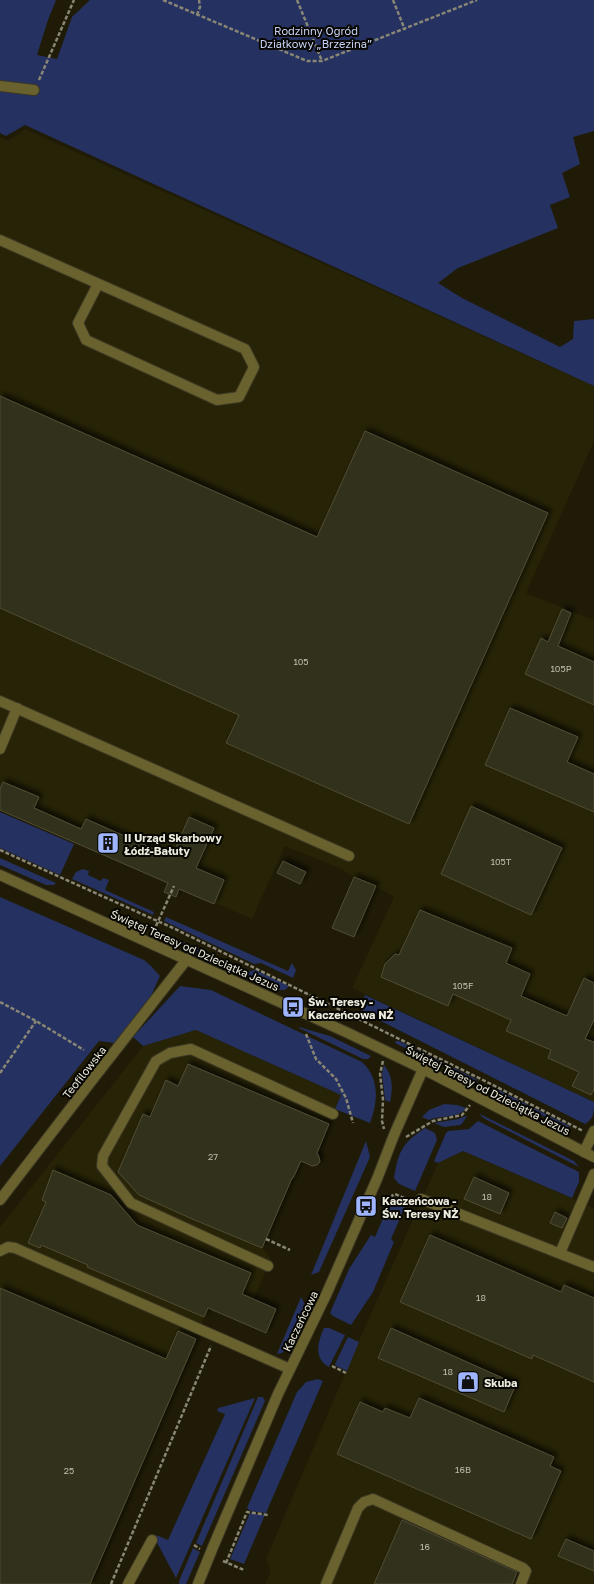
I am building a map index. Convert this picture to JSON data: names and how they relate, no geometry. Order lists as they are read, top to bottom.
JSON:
{
  "streets": {
    "street": ["Świętej Teresy od Dzieciątka Jezus", "Teofilowska", "Kaczeńcowa"]
  },
  "crossings": [
    ["Świętej Teresy od Dzieciątka Jezus", "Teofilowska"],
    ["Świętej Teresy od Dzieciątka Jezus", "Kaczeńcowa"]
  ],
  "parks": ["Rodzinny Ogród Działkowy „Brzezina”"],
  "places": {
    "building": ["II Urząd Skarbowy Łódź-Bałuty"],
    "bus stop": ["Św. Teresy - Kaczeńcowa NŻ", "Kaczeńcowa - Św. Teresy NŻ"],
    "shop": ["Skuba"]
  },
  "house_numbers": [
    "105",
    "105P",
    "105T",
    "105F",
    "27",
    "18",
    "18",
    "18",
    "16B",
    "25",
    "16"
  ]
}
